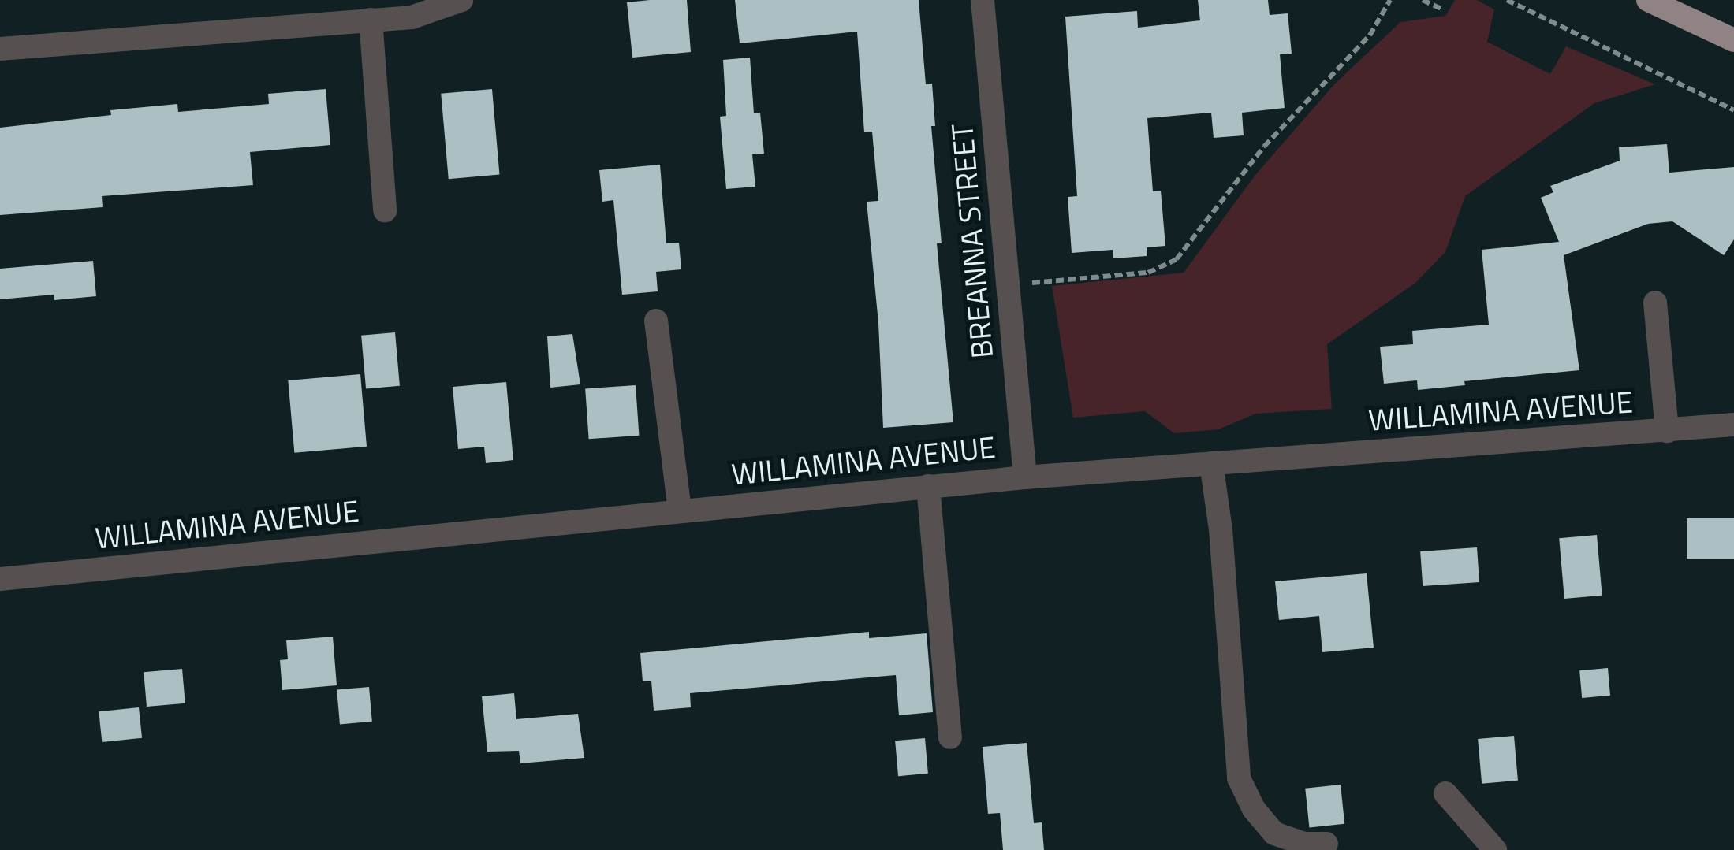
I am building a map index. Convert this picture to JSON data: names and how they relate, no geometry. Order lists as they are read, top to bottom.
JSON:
{
  "streets": {
    "street": ["BREANNA STREET", "WILLAMINA AVENUE"]
  },
  "crossings": [
    ["BREANNA STREET", "WILLAMINA AVENUE"]
  ]
}
